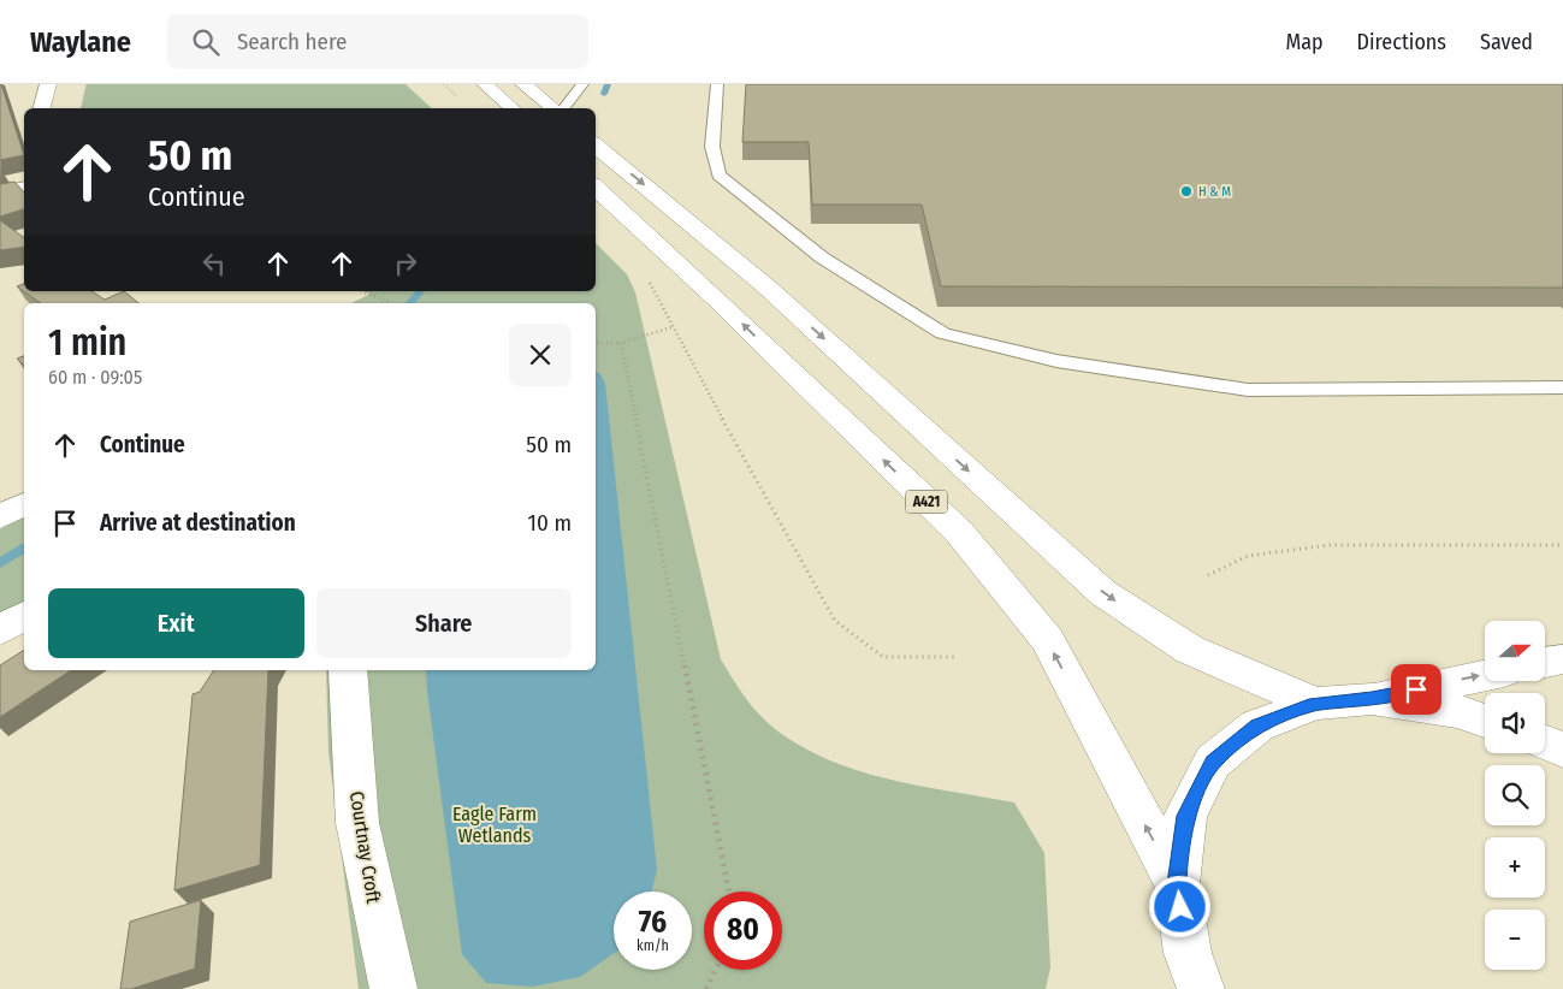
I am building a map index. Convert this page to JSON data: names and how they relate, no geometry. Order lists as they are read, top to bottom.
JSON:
{
  "streets": {
    "main road": ["A421", "Courtnay Croft"]
  },
  "parks": ["Eagle Farm Wetlands"],
  "places": ["H & M"],
  "north": "right",
  "page": {
    "header": "Waylane",
    "search": "Search here",
    "nav": ["Map", "Directions", "Saved"],
    "turn": ["50 m", "Continue"],
    "heading": ["1 min", "60 m · 09:05"],
    "list": [
      {
        "name": "Continue",
        "value": "50 m"
      },
      {
        "name": "Arrive at destination",
        "value": "10 m"
      }
    ],
    "buttons": ["Exit", "Share"],
    "map_buttons": ["+", "−"],
    "speed": "76 km/h",
    "limit": "80"
  }
}
